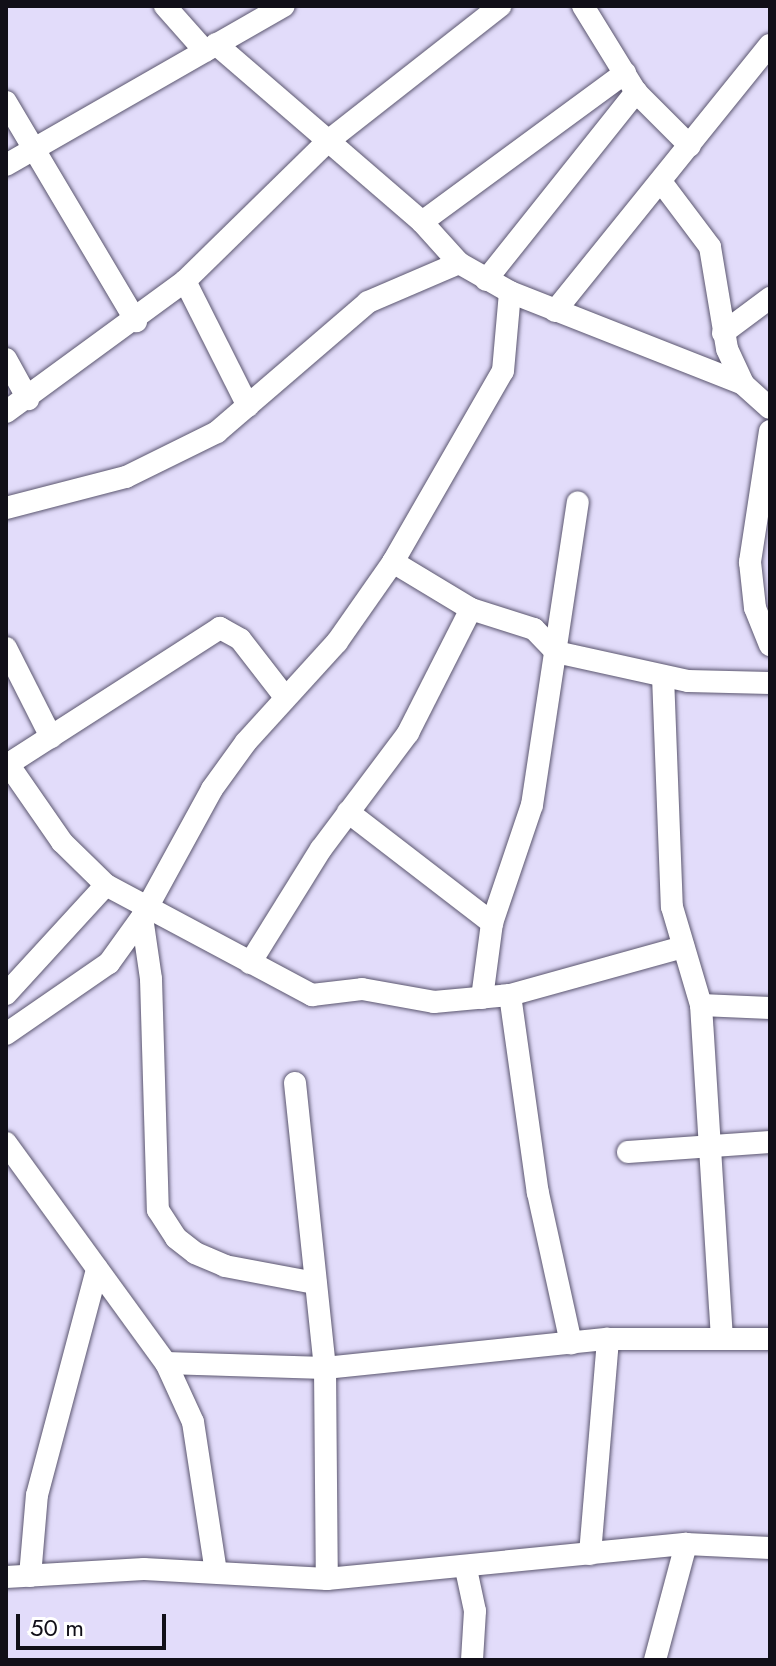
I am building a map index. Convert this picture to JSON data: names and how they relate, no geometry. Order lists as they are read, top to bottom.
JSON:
{
  "scale_bar": "50 m"
}
